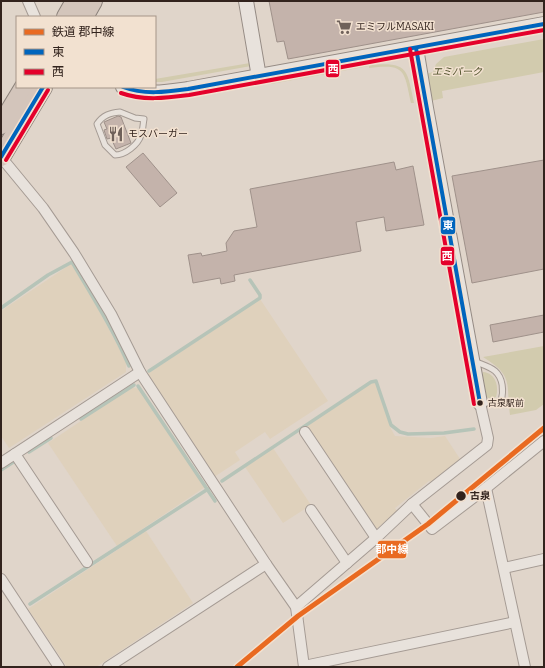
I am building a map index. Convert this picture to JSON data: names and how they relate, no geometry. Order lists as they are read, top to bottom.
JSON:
{
  "parks": ["エミパーク"],
  "places": {
    "supermarket": ["エミフルMASAKI"],
    "restaurant": ["モスバーガー"],
    "other": ["古泉駅前", "古泉"]
  },
  "lines": ["transit line 東", "transit line 西", "rail line 郡中線"],
  "legend": ["鉄道 郡中線", "東", "西"]
}
